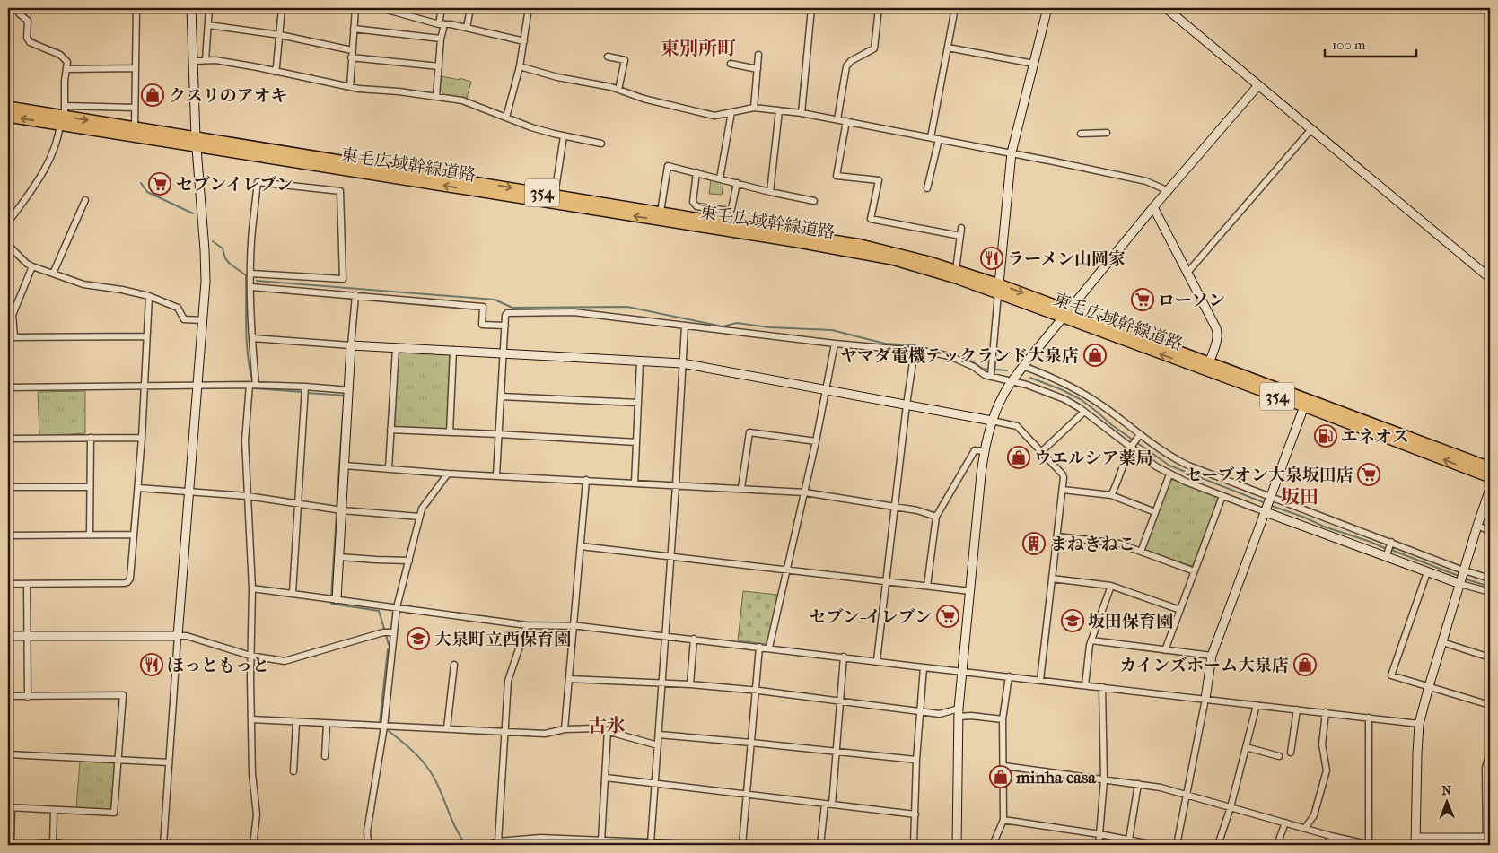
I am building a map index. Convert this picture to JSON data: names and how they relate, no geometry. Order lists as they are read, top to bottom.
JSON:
{
  "streets": {
    "highway": ["東毛広域幹線道路", "354"]
  },
  "districts": ["東別所町", "坂田", "古氷"],
  "places": {
    "shop": [
      "クスリのアオキ",
      "ヤマダ電機テックランド大泉店",
      "ウエルシア薬局",
      "カインズホーム大泉店",
      "minha casa"
    ],
    "supermarket": [
      "セブンイレブン",
      "ローソン",
      "セーブオン大泉坂田店",
      "セブン-イレブン"
    ],
    "restaurant": ["ラーメン山岡家", "ほっともっと"],
    "fuel station": ["エネオス"],
    "building": ["まねきねこ"],
    "school or university": ["坂田保育園", "大泉町立西保育園"]
  },
  "scale_bar": "100 m",
  "north": "top"
}
